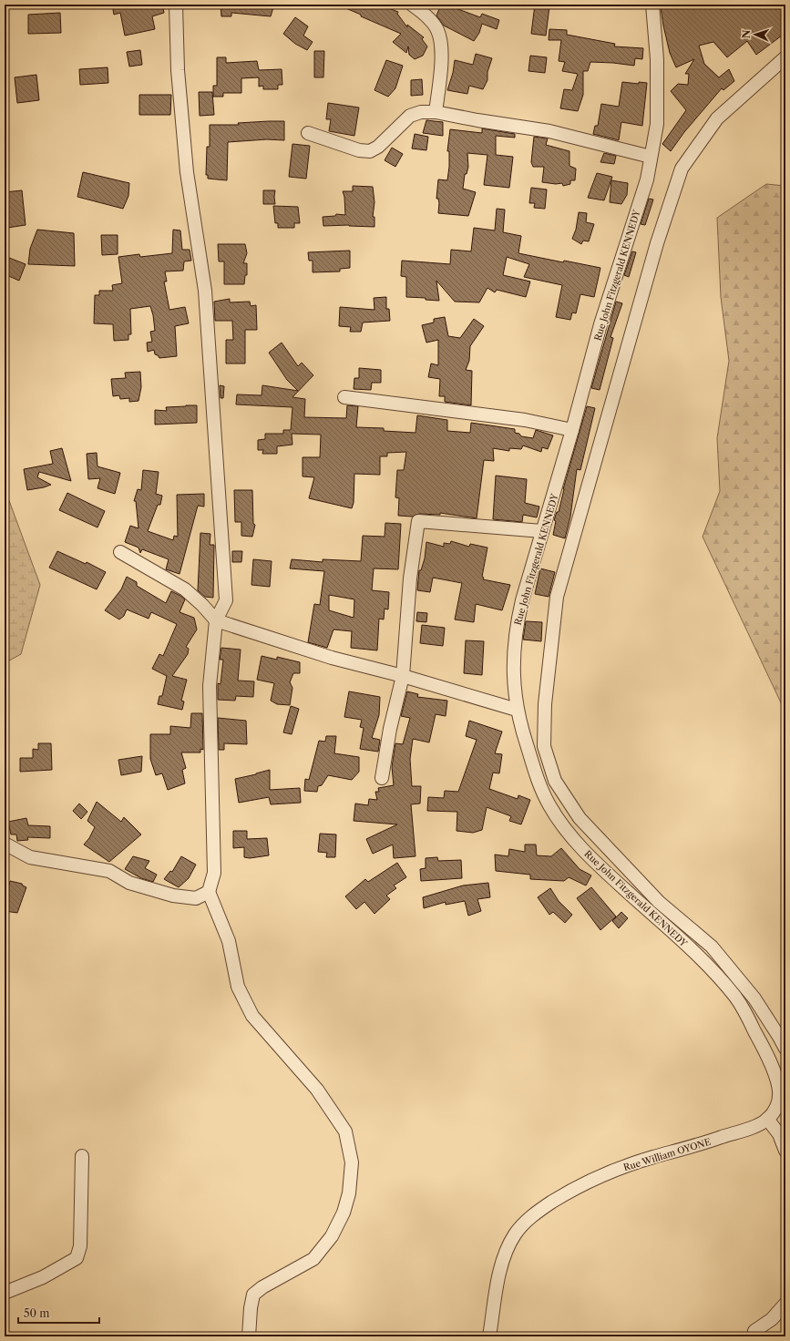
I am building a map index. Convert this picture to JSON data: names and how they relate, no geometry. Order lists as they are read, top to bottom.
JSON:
{
  "streets": {
    "street": ["Rue John Fitzgerald KENNEDY", "Rue William OYONE"]
  },
  "crossings": [
    ["Rue John Fitzgerald KENNEDY", "Rue William OYONE"]
  ],
  "scale_bar": "50 m",
  "north": "left"
}
